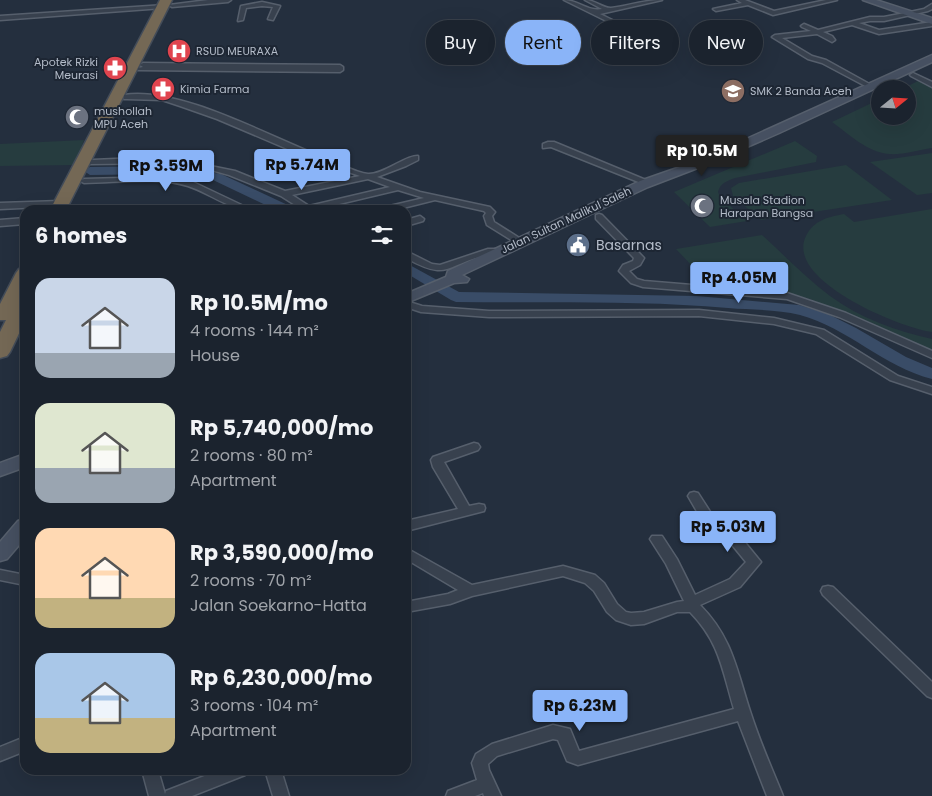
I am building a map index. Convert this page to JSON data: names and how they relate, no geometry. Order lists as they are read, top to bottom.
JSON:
{
  "streets": {
    "main road": ["Jalan Sultan Malikul Saleh"]
  },
  "places": {
    "hospital": ["RSUD MEURAXA"],
    "pharmacy": ["Apotek Rizki Meurasi", "Kimia Farma"],
    "school or university": ["SMK 2 Banda Aceh"],
    "mosque": ["mushollah MPU Aceh", "Musala Stadion Harapan Bangsa"],
    "public building": ["Basarnas"]
  },
  "north": "right",
  "page": {
    "chip": [
      "Buy",
      "Rent",
      "Filters",
      "New"
    ],
    "price": [
      "Rp 10.5M",
      "Rp 5.74M",
      "Rp 3.59M",
      "Rp 4.05M",
      "Rp 5.03M",
      "Rp 6.23M"
    ],
    "heading": "6 homes",
    "list": [
      {
        "name": "Rp 10.5M/mo",
        "note": "4 rooms · 144 m² · House"
      },
      {
        "name": "Rp 5,740,000/mo",
        "note": "2 rooms · 80 m² · Apartment"
      },
      {
        "name": "Rp 3,590,000/mo",
        "note": "2 rooms · 70 m² · Jalan Soekarno-Hatta"
      },
      {
        "name": "Rp 6,230,000/mo",
        "note": "3 rooms · 104 m² · Apartment"
      }
    ]
  }
}
